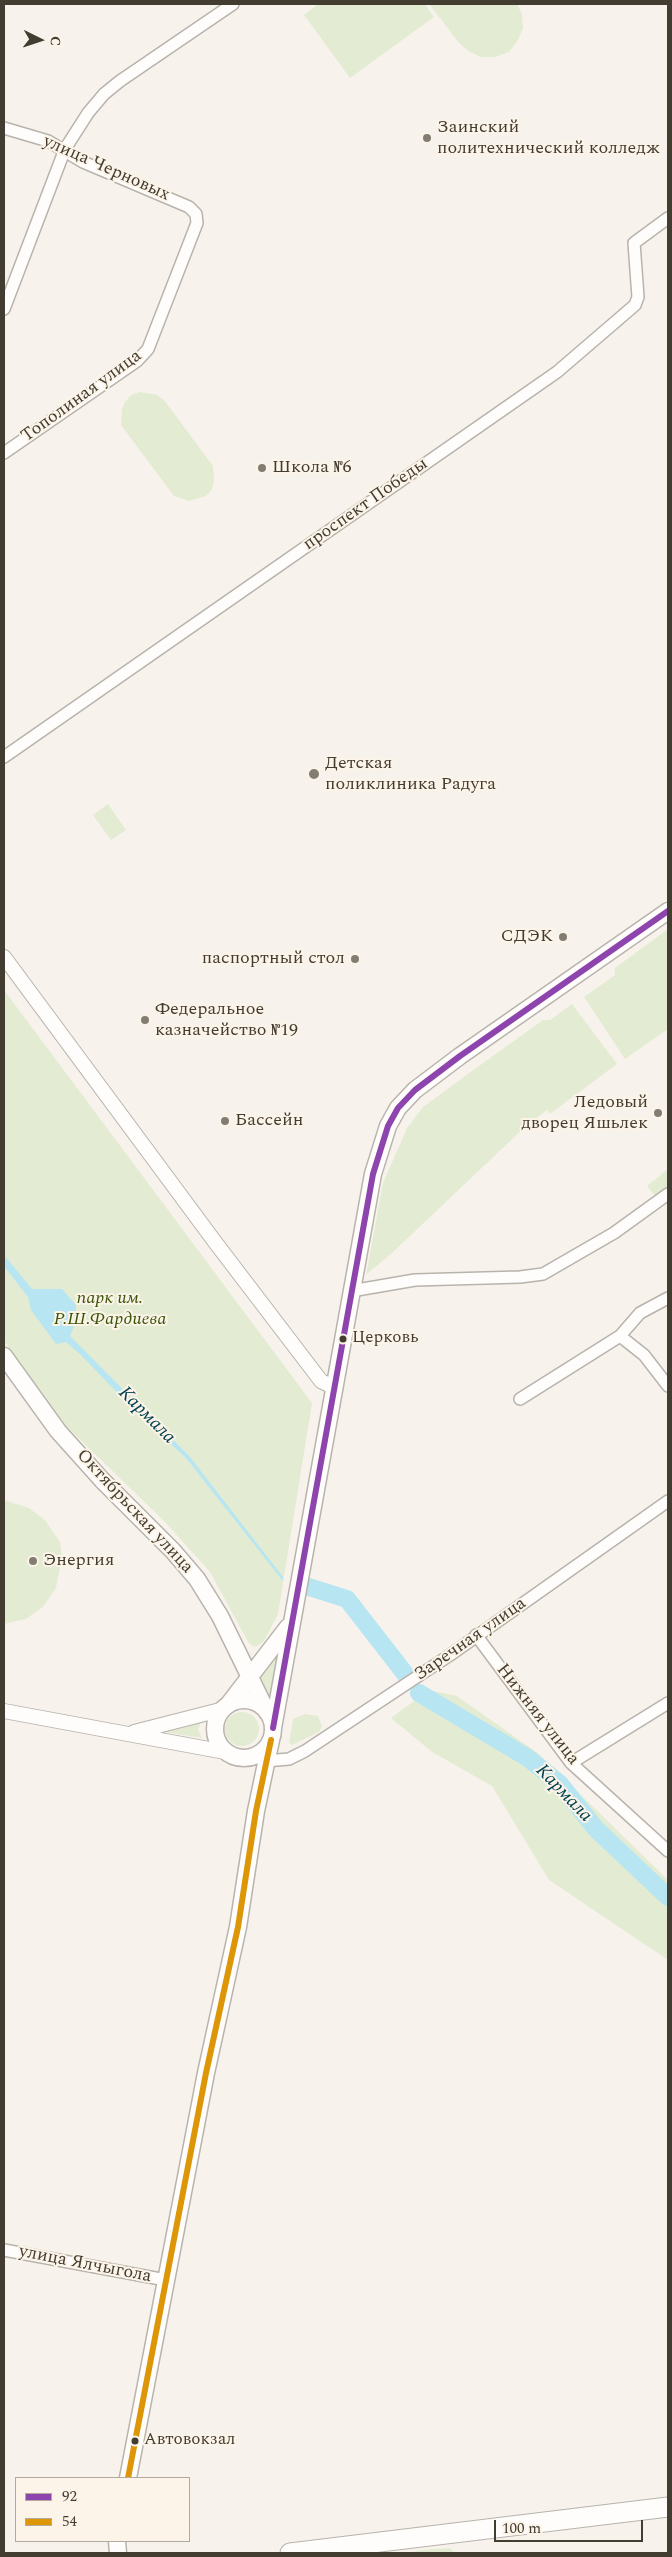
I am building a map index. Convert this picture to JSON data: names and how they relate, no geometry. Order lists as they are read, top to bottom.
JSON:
{
  "streets": {
    "main road": ["Октябрьская улица"],
    "street": [
      "улица Черновых",
      "Тополиная улица",
      "проспект Победы",
      "Заречная улица",
      "Нижняя улица",
      "улица Ялчыгола"
    ]
  },
  "crossings": [
    ["улица Черновых", "Тополиная улица"],
    ["Заречная улица", "Нижняя улица"]
  ],
  "water": ["Кармала"],
  "parks": ["парк им. Р.Ш.Фардиева"],
  "places": [
    "Заинский политехнический колледж",
    "Школа №6",
    "Детская поликлиника Радуга",
    "СДЭК",
    "паспортный стол",
    "Федеральное казначейство №19",
    "Ледовый дворец Яшьлек",
    "Бассейн",
    "Церковь",
    "Энергия",
    "Автовокзал"
  ],
  "lines": ["transit line 92", "transit line 54"],
  "legend": ["92", "54"],
  "scale_bar": "100 m",
  "north": "right"
}
